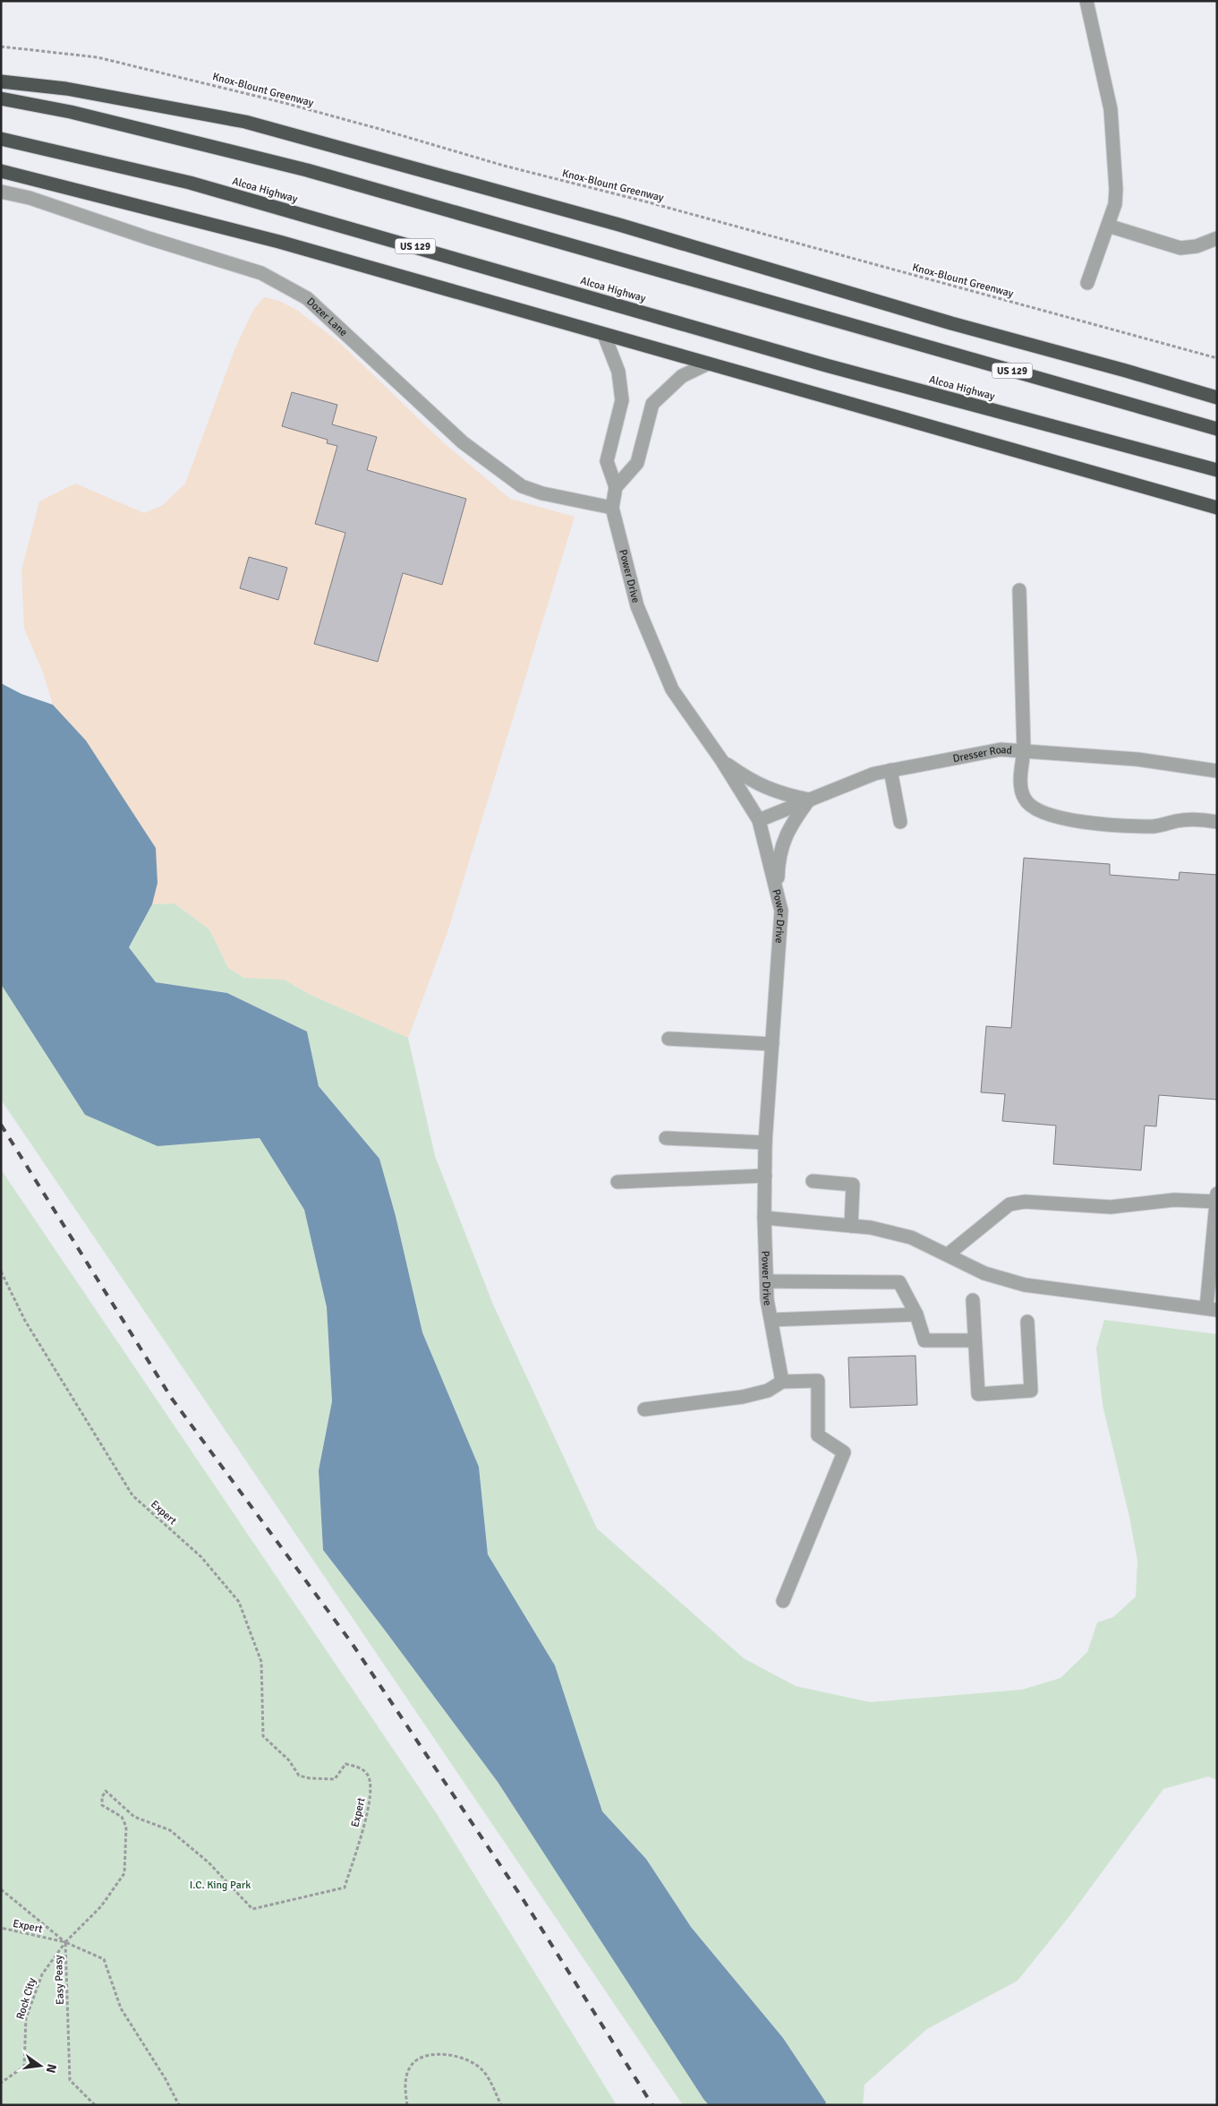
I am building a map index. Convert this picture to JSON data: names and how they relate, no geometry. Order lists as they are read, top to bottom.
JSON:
{
  "streets": {
    "highway": ["Alcoa Highway", "US 129"],
    "street": ["Dozer Lane", "Power Drive", "Dresser Road"],
    "path": [
      "Knox-Blount Greenway",
      "Expert",
      "Easy Peasy",
      "Rock City"
    ]
  },
  "crossings": [
    ["Dozer Lane", "Power Drive"],
    ["Power Drive", "Dresser Road"],
    ["Expert", "Easy Peasy"],
    ["Expert", "Rock City"],
    ["Easy Peasy", "Rock City"]
  ],
  "parks": ["I.C. King Park"],
  "north": "right"
}
